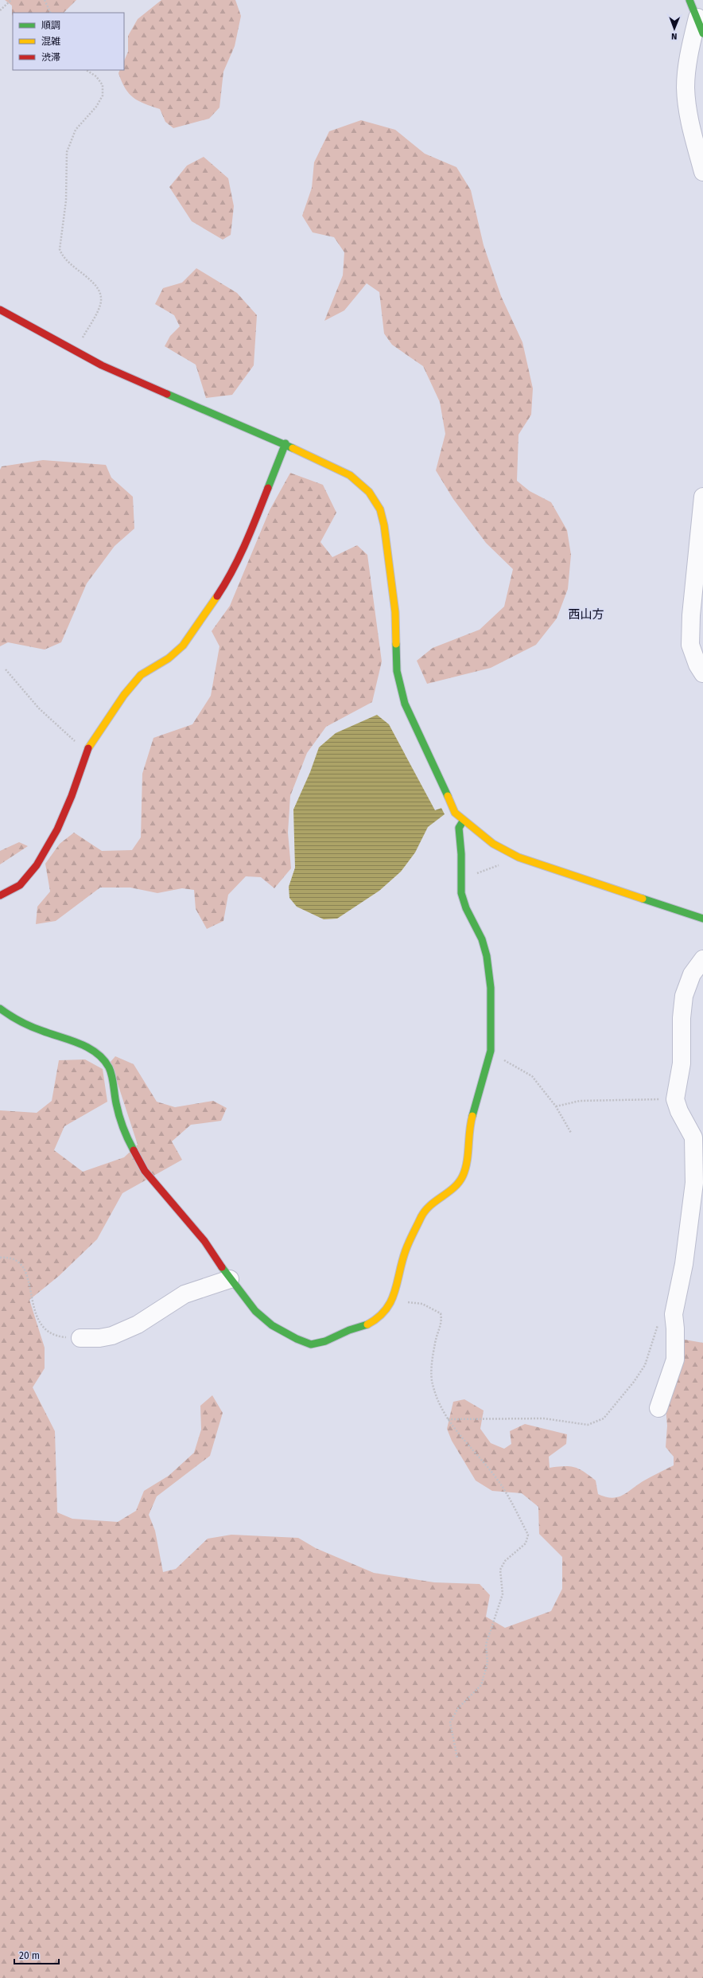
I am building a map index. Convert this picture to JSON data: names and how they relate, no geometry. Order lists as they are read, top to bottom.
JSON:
{
  "districts": ["西山方"],
  "legend": ["順調", "混雑", "渋滞"],
  "scale_bar": "20 m",
  "north": "bottom"
}
